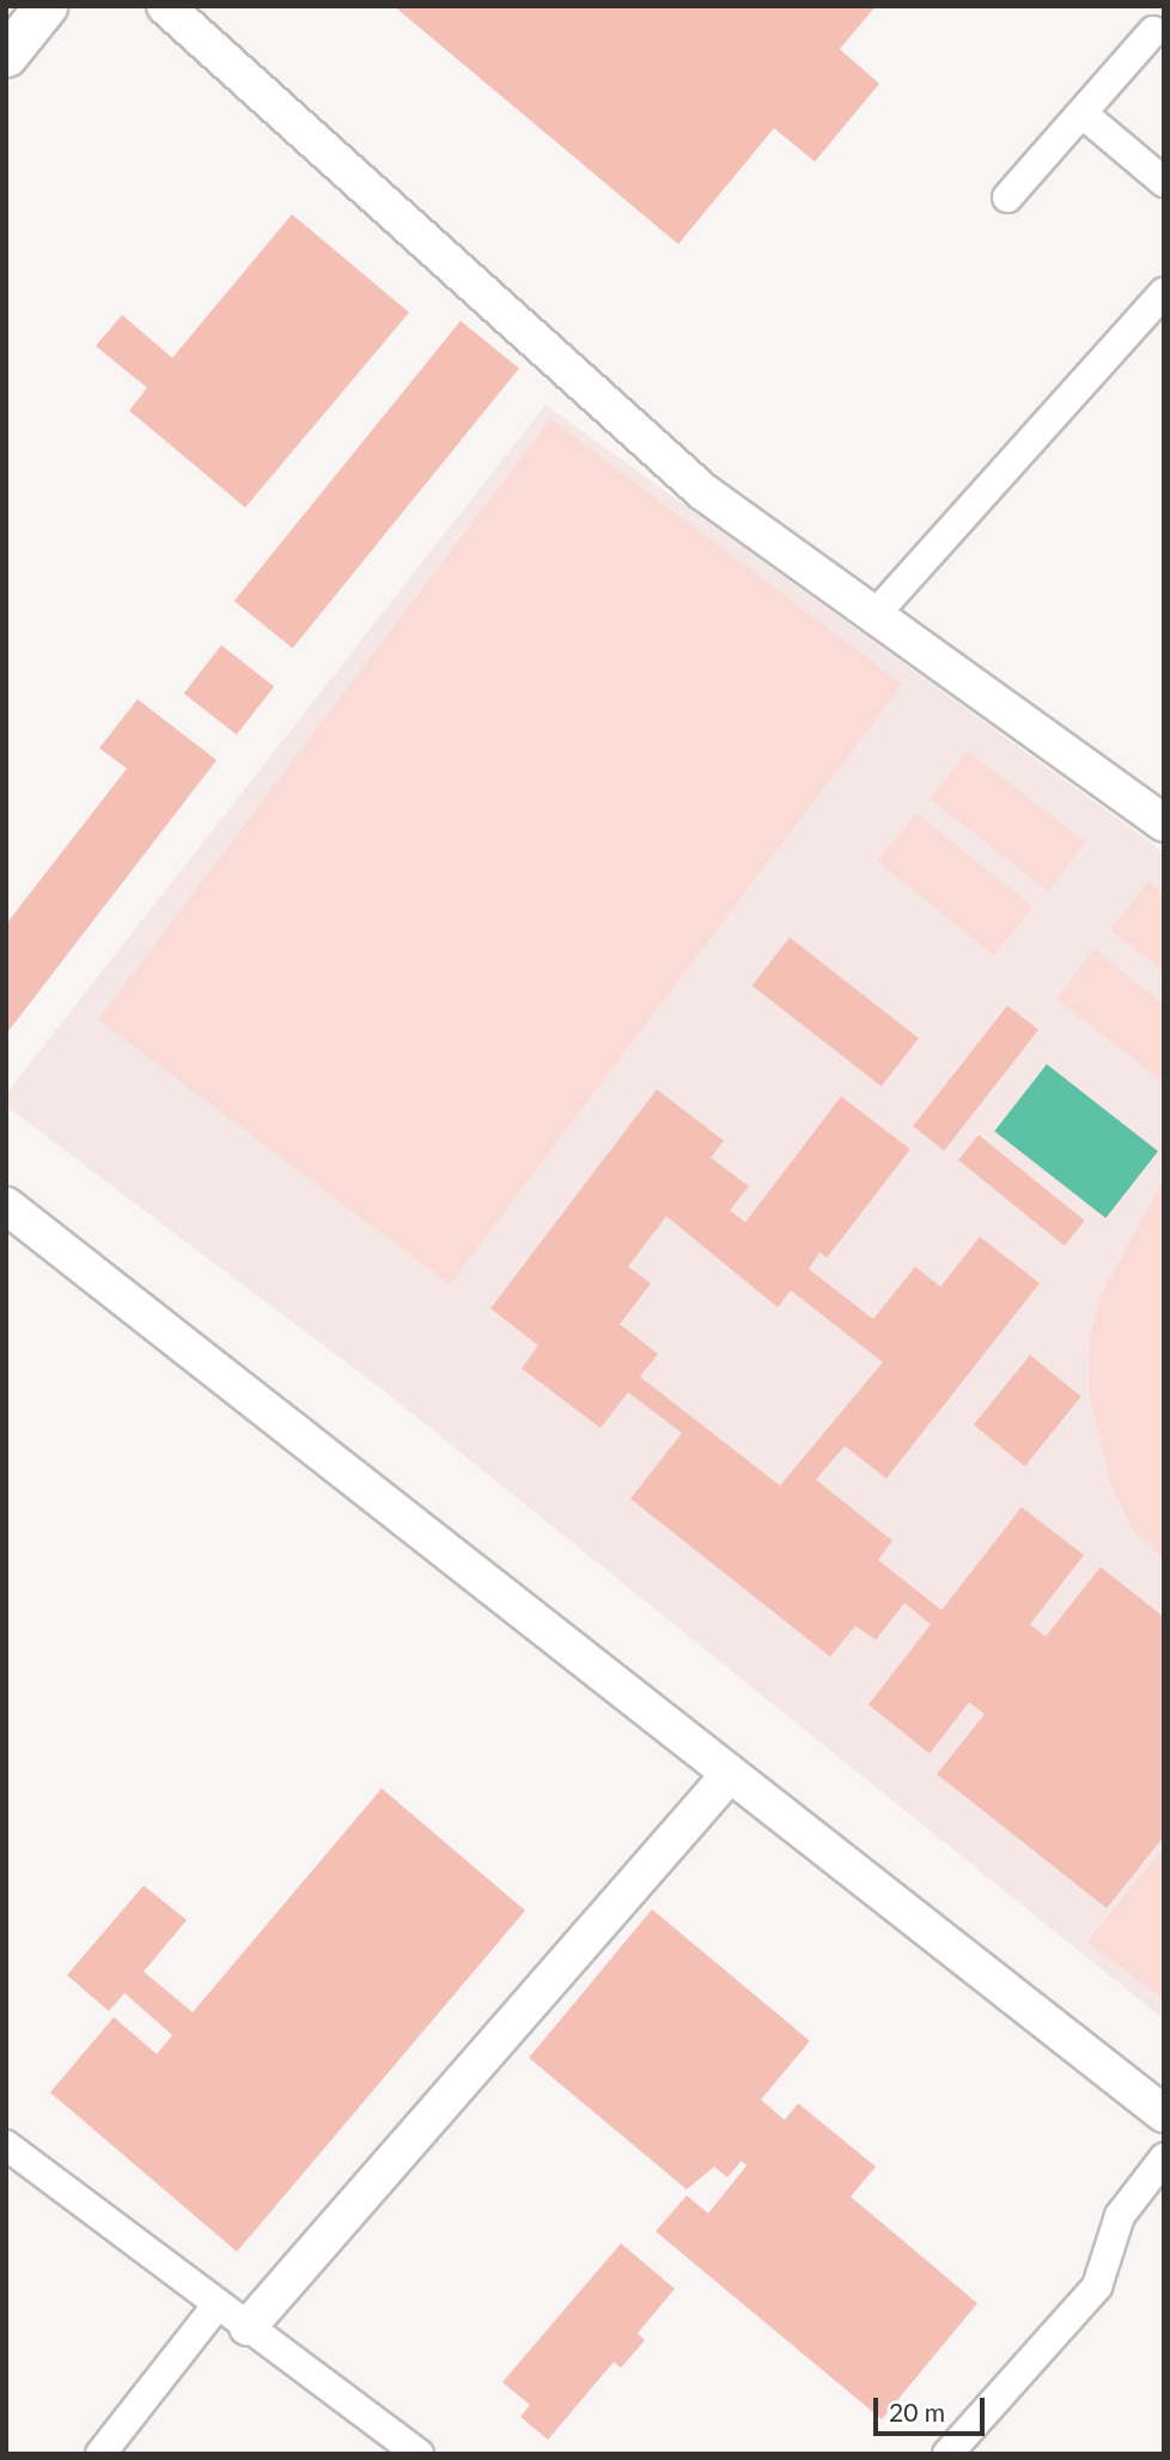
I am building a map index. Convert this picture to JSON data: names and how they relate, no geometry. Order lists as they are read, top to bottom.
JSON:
{
  "scale_bar": "20 m"
}
